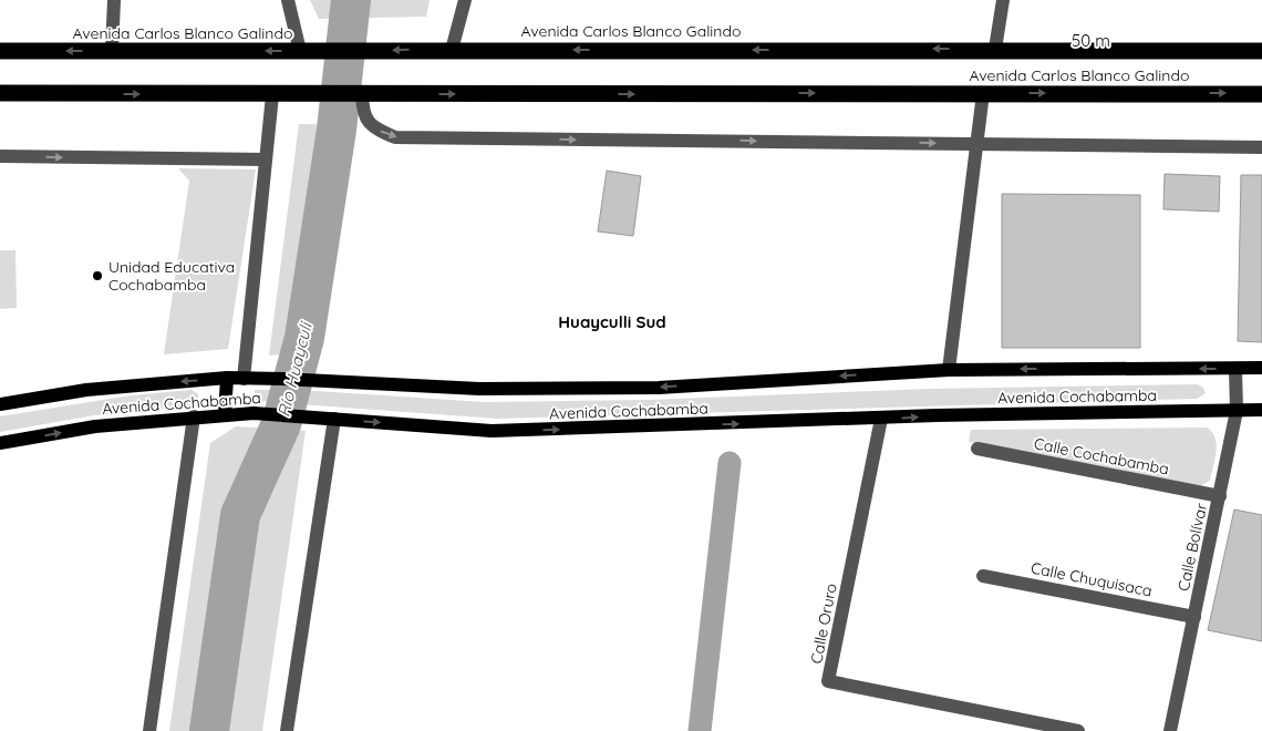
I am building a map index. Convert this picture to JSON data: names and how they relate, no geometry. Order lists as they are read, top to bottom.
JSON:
{
  "streets": {
    "highway": ["Avenida Carlos Blanco Galindo"],
    "main road": ["Avenida Cochabamba"],
    "street": [
      "Calle Cochabamba",
      "Calle Bolívar",
      "Calle Chuquisaca",
      "Calle Oruro"
    ]
  },
  "crossings": [
    ["Avenida Cochabamba", "Calle Bolívar"],
    ["Avenida Cochabamba", "Calle Oruro"],
    ["Calle Cochabamba", "Calle Bolívar"],
    ["Calle Bolívar", "Calle Chuquisaca"]
  ],
  "districts": ["Huayculli Sud"],
  "water": ["Río Huayculi"],
  "places": ["Unidad Educativa Cochabamba"],
  "scale_bar": "50 m"
}
